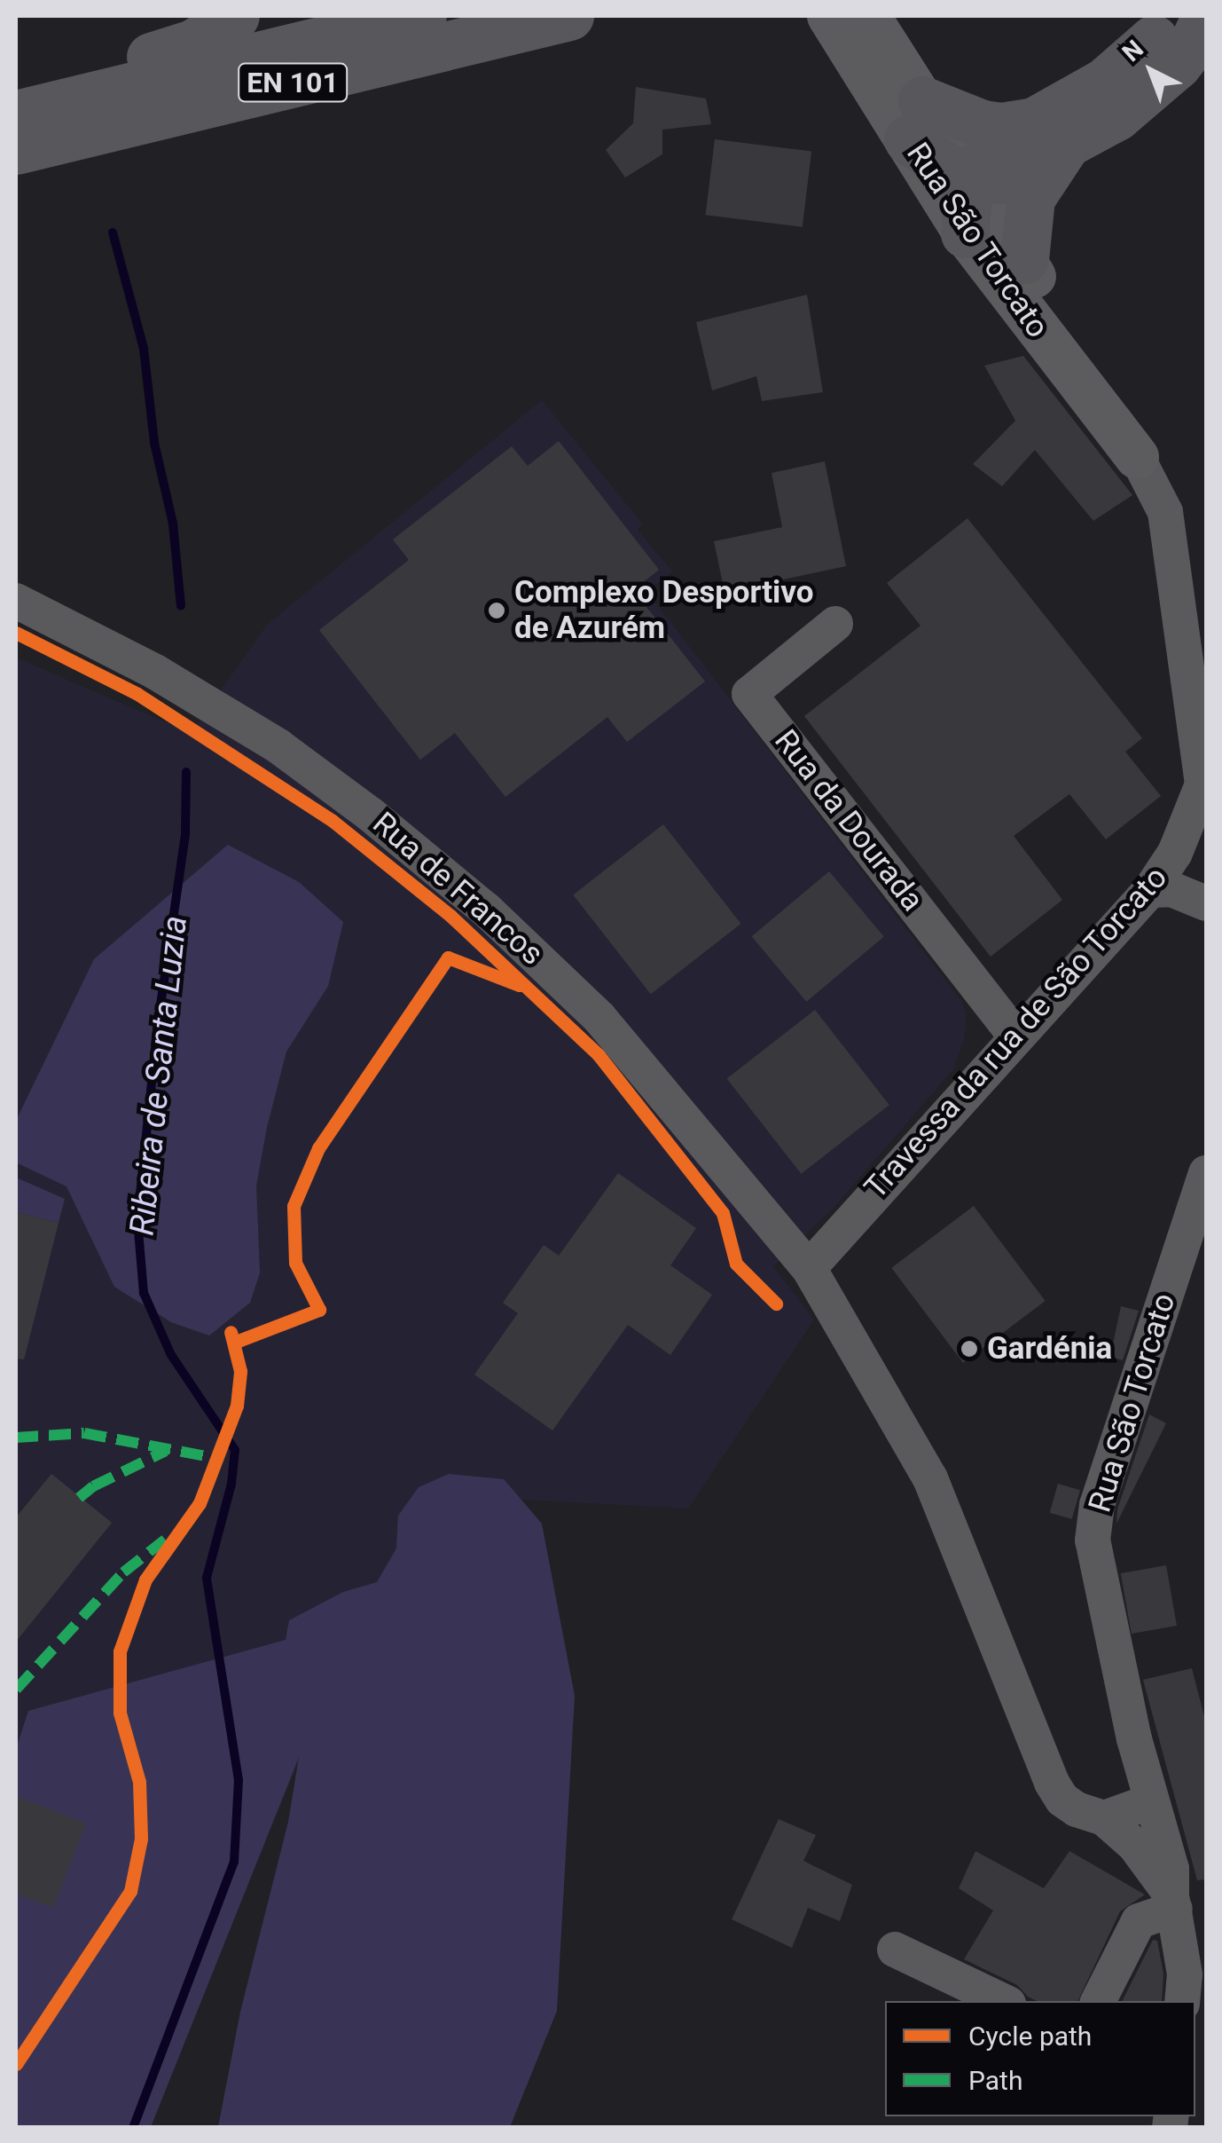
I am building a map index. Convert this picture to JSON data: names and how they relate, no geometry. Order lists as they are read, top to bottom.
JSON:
{
  "streets": {
    "highway": ["EN 101"],
    "main road": ["Rua São Torcato"],
    "street": ["Rua da Dourada", "Rua de Francos", "Travessa da rua de São Torcato"]
  },
  "crossings": [
    ["Rua São Torcato", "Rua de Francos"],
    ["Rua São Torcato", "Travessa da rua de São Torcato"],
    ["Rua da Dourada", "Travessa da rua de São Torcato"],
    ["Rua de Francos", "Travessa da rua de São Torcato"]
  ],
  "water": ["Ribeira de Santa Luzia"],
  "places": ["Complexo Desportivo de Azurém", "Gardénia"],
  "legend": ["Cycle path", "Path"],
  "north": "top left"
}
